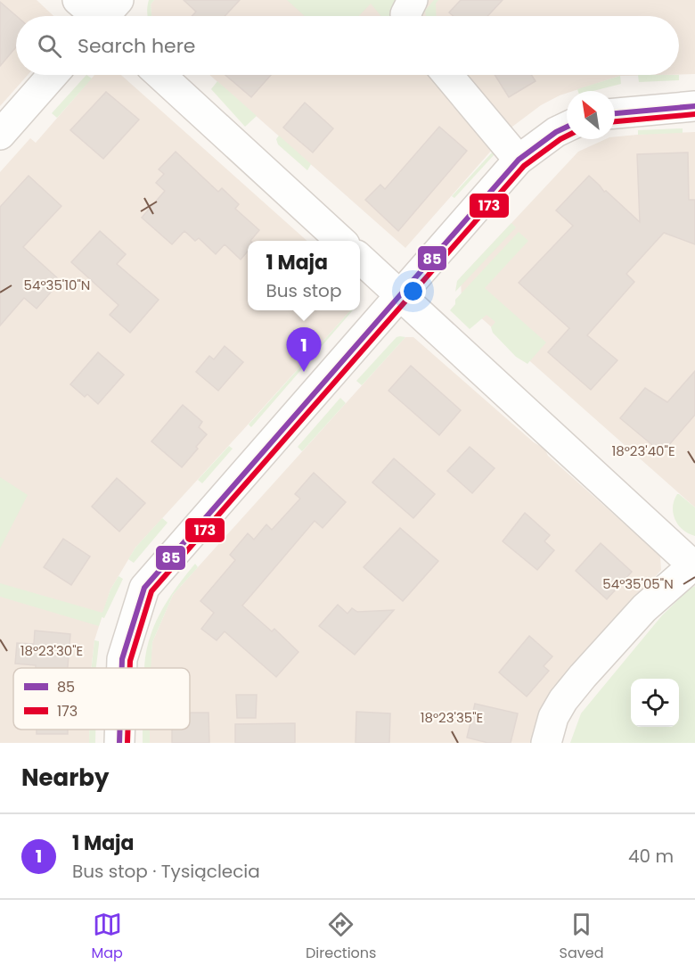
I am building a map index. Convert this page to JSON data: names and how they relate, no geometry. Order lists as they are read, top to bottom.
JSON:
{
  "lines": ["transit line 85", "transit line 173"],
  "legend": ["85", "173"],
  "north": "top left",
  "page": {
    "search": "Search here",
    "popup": ["1 Maja", "Bus stop"],
    "pins": "1",
    "heading": "Nearby",
    "list": [
      {
        "mark": "1",
        "name": "1 Maja",
        "note": "Bus stop · Tysiąclecia",
        "value": "40 m"
      }
    ],
    "nav": ["Map", "Directions", "Saved"]
  },
  "coordinates": [
    "54°35'10\"N",
    "18°23'40\"E",
    "54°35'05\"N",
    "18°23'30\"E",
    "18°23'35\"E"
  ]
}
